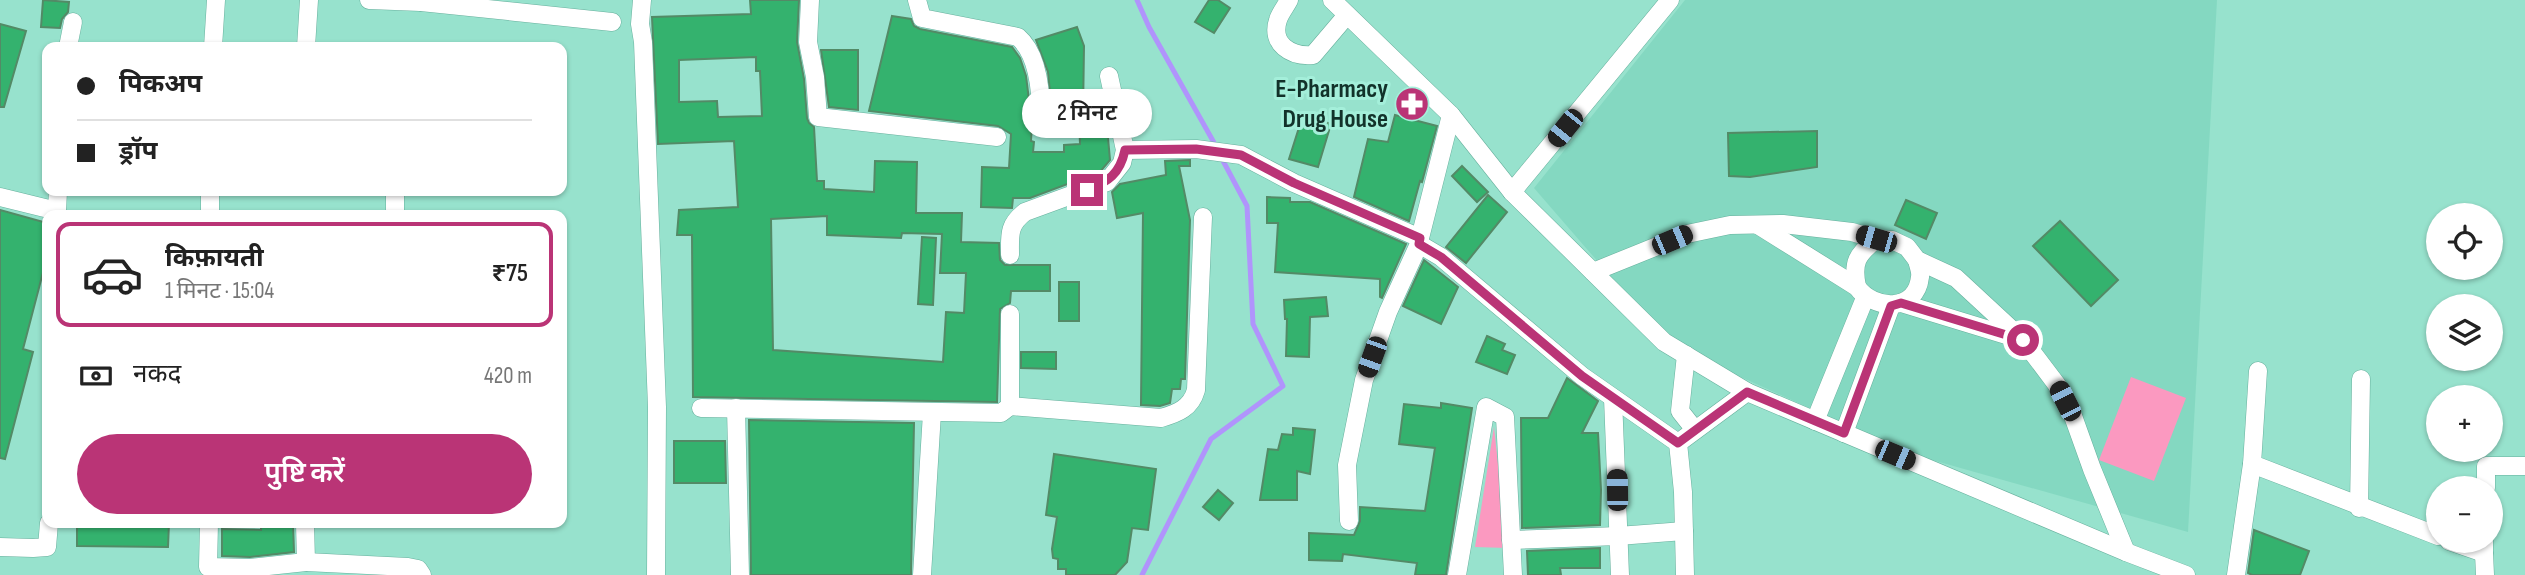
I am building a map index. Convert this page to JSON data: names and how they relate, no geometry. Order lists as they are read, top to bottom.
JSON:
{
  "places": {
    "pharmacy": ["E-Pharmacy Drug House"]
  },
  "page": {
    "banner": ["पिकअप", "ड्रॉप"],
    "bubble": "2 मिनट",
    "map_buttons": ["+", "−"],
    "list": [
      {
        "name": "किफ़ायती",
        "note": "1 मिनट · 15:04",
        "value": "₹75"
      }
    ],
    "pay": ["नकद", "420 m"],
    "buttons": "पुष्टि करें"
  }
}
